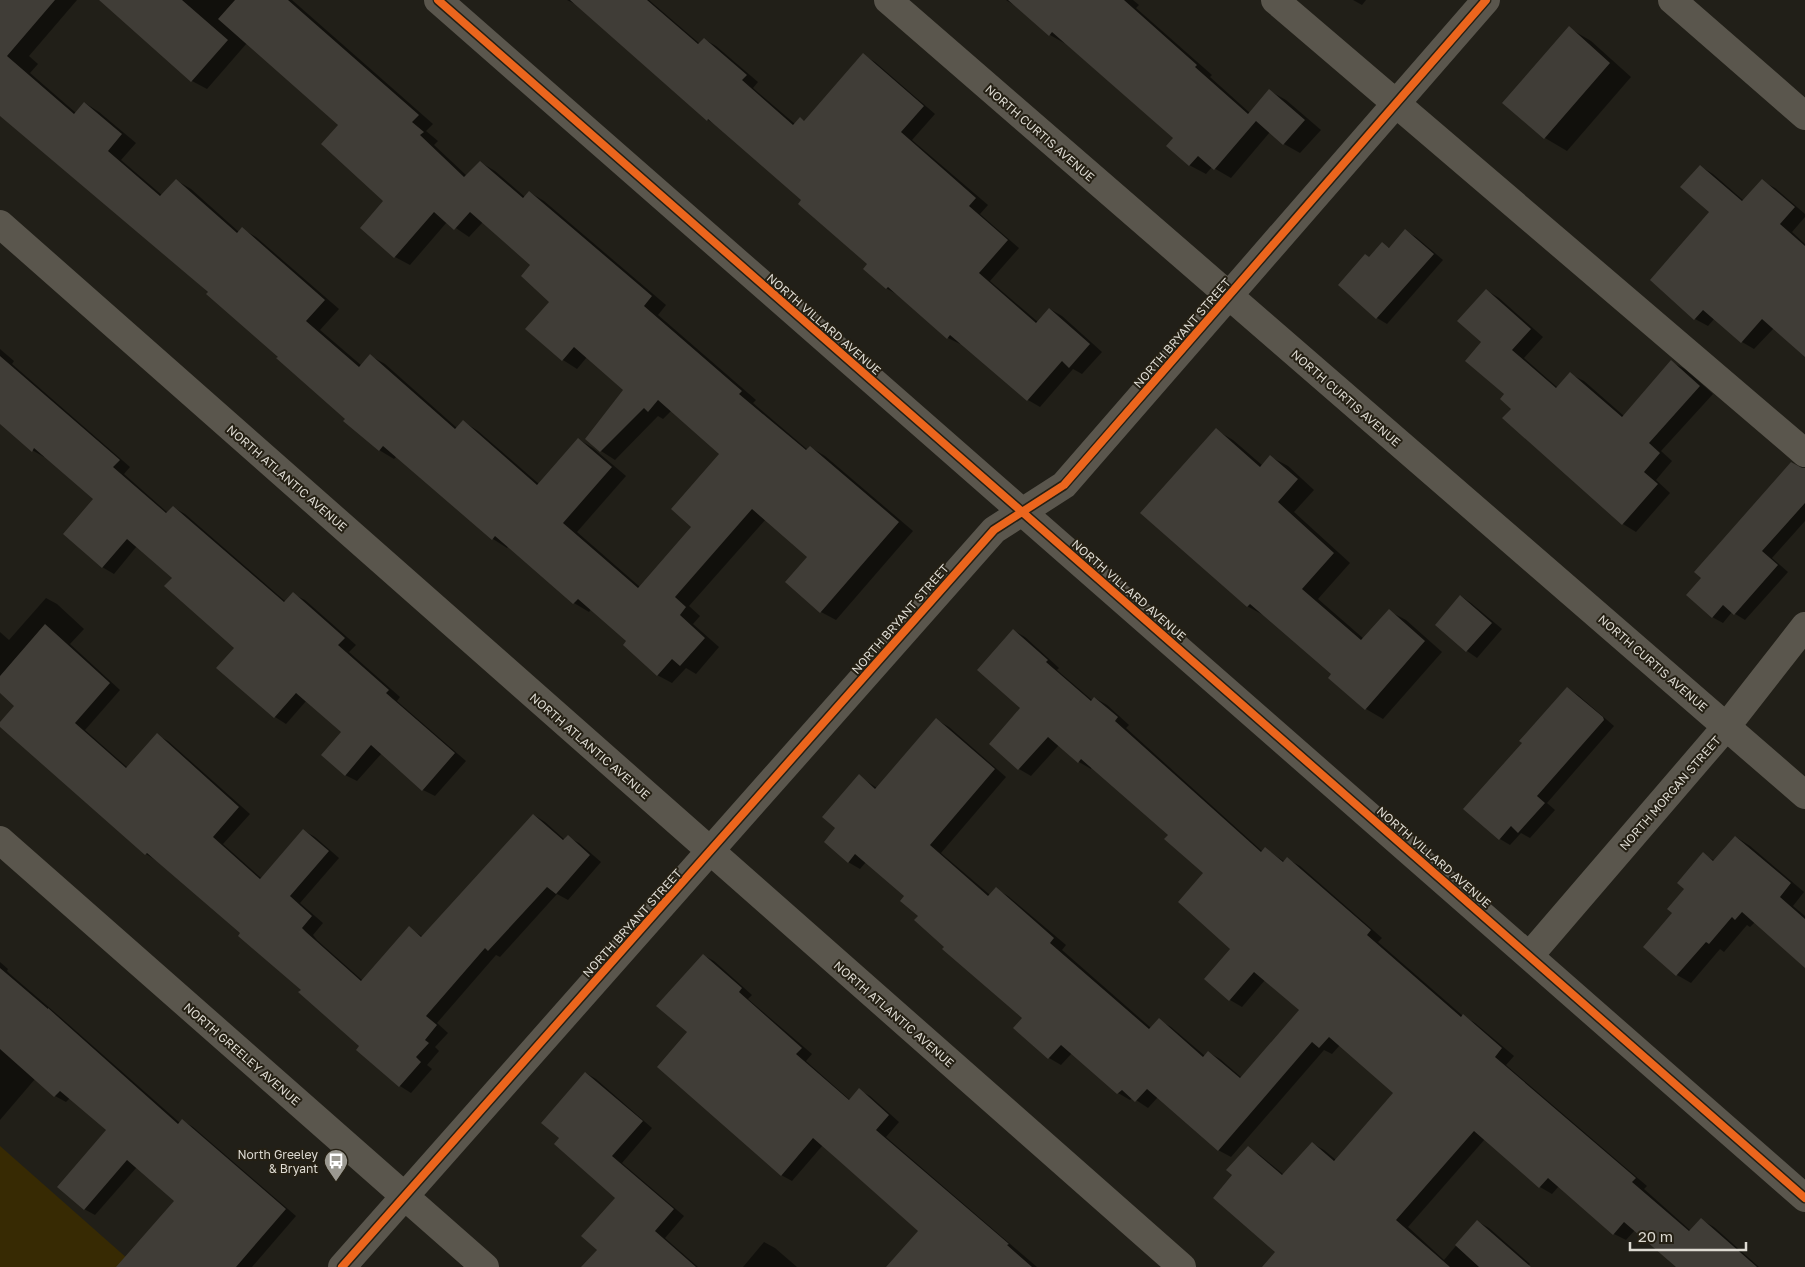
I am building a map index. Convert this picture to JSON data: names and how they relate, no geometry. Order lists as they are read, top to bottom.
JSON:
{
  "streets": {
    "street": [
      "NORTH CURTIS AVENUE",
      "NORTH VILLARD AVENUE",
      "NORTH BRYANT STREET",
      "NORTH ATLANTIC AVENUE",
      "NORTH MORGAN STREET",
      "NORTH GREELEY AVENUE"
    ]
  },
  "crossings": [
    ["NORTH CURTIS AVENUE", "NORTH BRYANT STREET"],
    ["NORTH CURTIS AVENUE", "NORTH MORGAN STREET"],
    ["NORTH VILLARD AVENUE", "NORTH BRYANT STREET"],
    ["NORTH VILLARD AVENUE", "NORTH MORGAN STREET"],
    ["NORTH BRYANT STREET", "NORTH ATLANTIC AVENUE"],
    ["NORTH BRYANT STREET", "NORTH GREELEY AVENUE"]
  ],
  "places": {
    "bus stop": ["North Greeley & Bryant"]
  },
  "scale_bar": "20 m"
}
